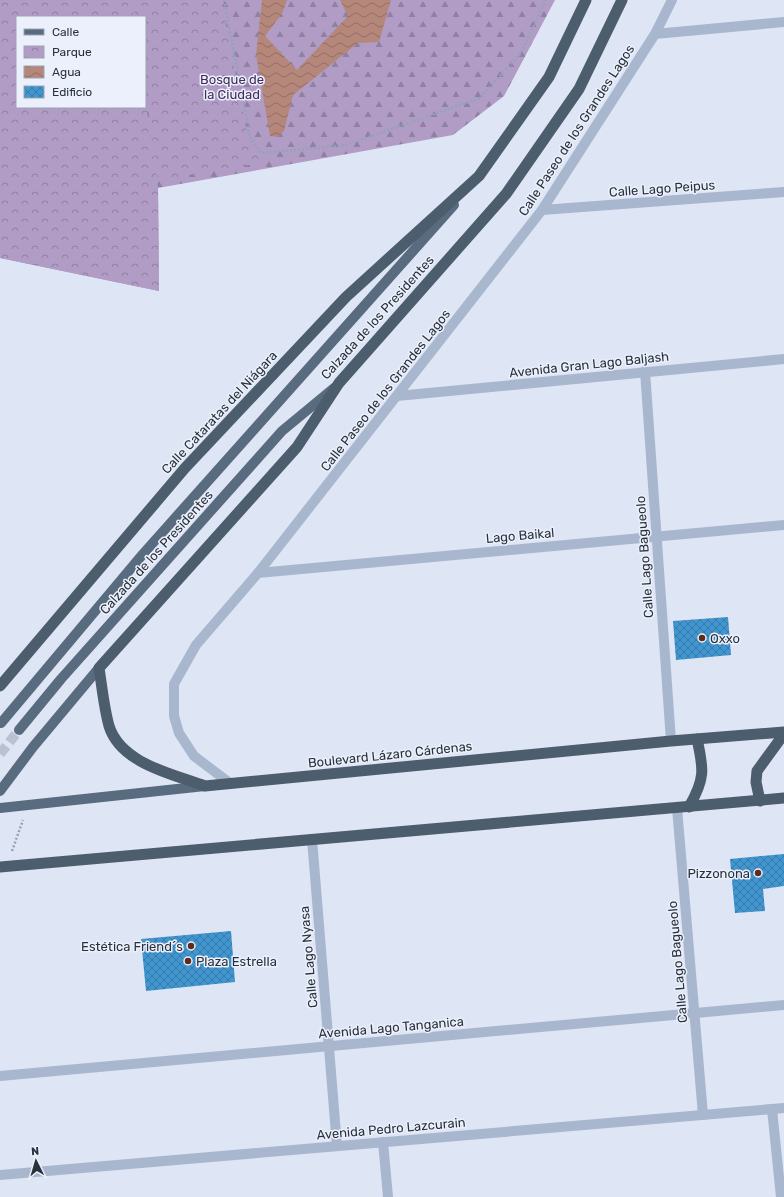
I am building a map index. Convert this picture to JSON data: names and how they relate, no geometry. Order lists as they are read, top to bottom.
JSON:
{
  "streets": {
    "highway": ["Calzada de los Presidentes", "Calle Cataratas del Niágara", "Boulevard Lázaro Cárdenas"],
    "street": [
      "Calle Paseo de los Grandes Lagos",
      "Calle Lago Peipus",
      "Avenida Gran Lago Baljash",
      "Lago Baikal",
      "Calle Lago Bagueolo",
      "Calle Lago Nyasa",
      "Avenida Lago Tanganica",
      "Avenida Pedro Lazcurain"
    ]
  },
  "crossings": [
    ["Calle Paseo de los Grandes Lagos", "Calle Lago Peipus"],
    ["Calle Paseo de los Grandes Lagos", "Avenida Gran Lago Baljash"],
    ["Calle Paseo de los Grandes Lagos", "Lago Baikal"],
    ["Calle Paseo de los Grandes Lagos", "Boulevard Lázaro Cárdenas"],
    ["Calzada de los Presidentes", "Calle Cataratas del Niágara"],
    ["Avenida Gran Lago Baljash", "Calle Lago Bagueolo"],
    ["Lago Baikal", "Calle Lago Bagueolo"],
    ["Calle Lago Bagueolo", "Boulevard Lázaro Cárdenas"],
    ["Calle Lago Bagueolo", "Avenida Lago Tanganica"],
    ["Calle Lago Bagueolo", "Avenida Pedro Lazcurain"],
    ["Calle Lago Nyasa", "Avenida Lago Tanganica"],
    ["Calle Lago Nyasa", "Avenida Pedro Lazcurain"]
  ],
  "parks": ["Bosque de la Ciudad"],
  "places": [
    "Oxxo",
    "Pizzonona",
    "Estética Friend´s",
    "Plaza Estrella"
  ],
  "legend": [
    "Calle",
    "Parque",
    "Agua",
    "Edificio"
  ],
  "north": "top"
}
